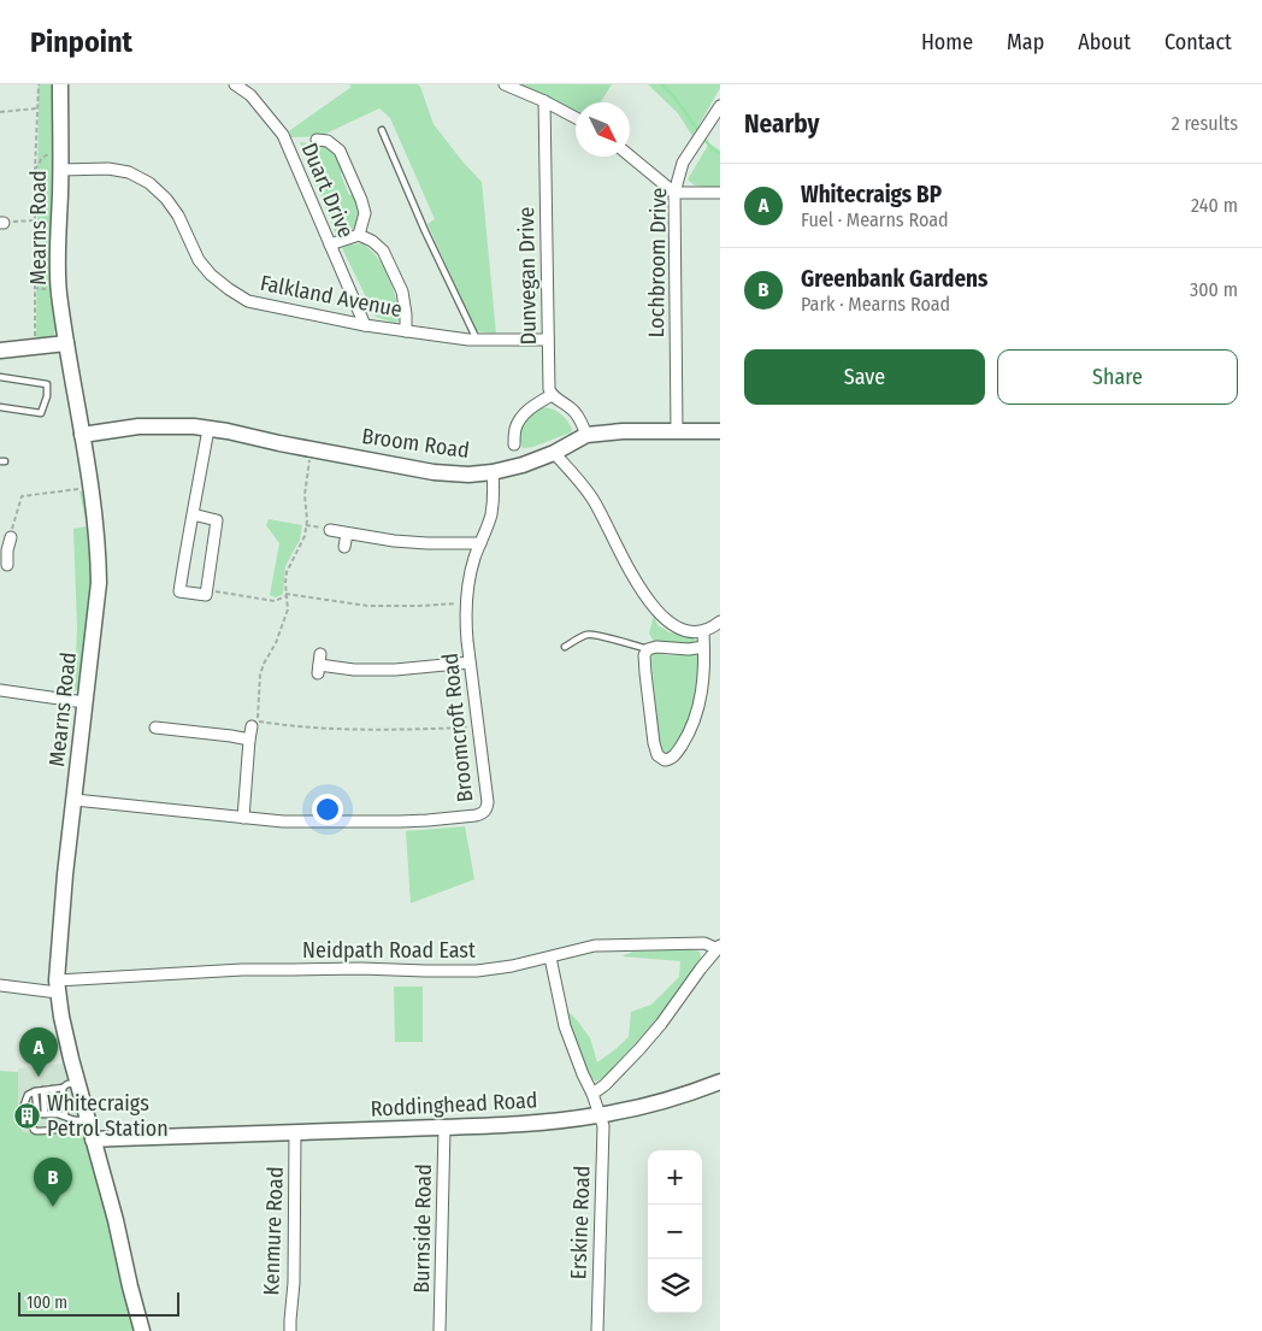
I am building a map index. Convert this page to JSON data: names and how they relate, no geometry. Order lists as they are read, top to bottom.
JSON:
{
  "streets": {
    "street": [
      "Duart Drive",
      "Mearns Road",
      "Lochbroom Drive",
      "Dunvegan Drive",
      "Falkland Avenue",
      "Broom Road",
      "Broomcroft Road",
      "Neidpath Road East",
      "Roddinghead Road",
      "Erskine Road",
      "Burnside Road",
      "Kenmure Road"
    ]
  },
  "crossings": [
    ["Duart Drive", "Falkland Avenue"],
    ["Mearns Road", "Falkland Avenue"],
    ["Mearns Road", "Broom Road"],
    ["Mearns Road", "Broomcroft Road"],
    ["Mearns Road", "Neidpath Road East"],
    ["Mearns Road", "Roddinghead Road"],
    ["Dunvegan Drive", "Falkland Avenue"],
    ["Broom Road", "Broomcroft Road"],
    ["Roddinghead Road", "Erskine Road"],
    ["Roddinghead Road", "Burnside Road"],
    ["Roddinghead Road", "Kenmure Road"]
  ],
  "places": {
    "building": ["Whitecraigs Petrol Station"]
  },
  "scale_bar": "100 m",
  "north": "bottom right",
  "page": {
    "header": "Pinpoint",
    "nav": [
      "Home",
      "Map",
      "About",
      "Contact"
    ],
    "heading": ["Nearby", "2 results"],
    "list": [
      {
        "mark": "A",
        "name": "Whitecraigs BP",
        "note": "Fuel · Mearns Road",
        "value": "240 m"
      },
      {
        "mark": "B",
        "name": "Greenbank Gardens",
        "note": "Park · Mearns Road",
        "value": "300 m"
      }
    ],
    "buttons": ["Save", "Share"],
    "pins": ["A", "B"],
    "map_buttons": ["+", "−"],
    "scale": "100 m"
  }
}
